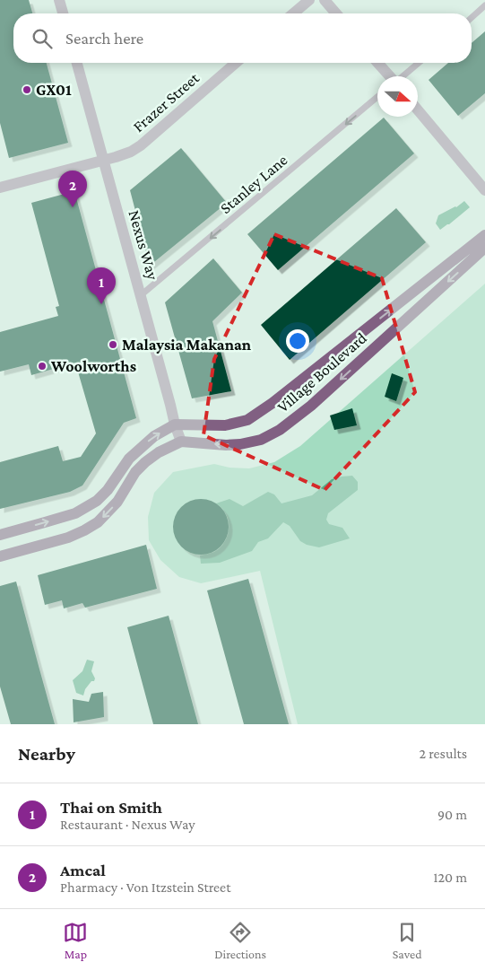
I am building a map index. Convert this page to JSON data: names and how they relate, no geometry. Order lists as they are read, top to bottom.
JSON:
{
  "streets": {
    "street": ["Frazer Street", "Nexus Way", "Village Boulevard"],
    "lane": ["Stanley Lane"]
  },
  "crossings": [
    ["Frazer Street", "Nexus Way"],
    ["Stanley Lane", "Nexus Way"],
    ["Nexus Way", "Village Boulevard"]
  ],
  "one_way": ["Stanley Lane"],
  "places": ["GX01", "Malaysia Makanan", "Woolworths"],
  "north": "right",
  "page": {
    "search": "Search here",
    "pins": ["2", "1"],
    "heading": ["Nearby", "2 results"],
    "list": [
      {
        "mark": "1",
        "name": "Thai on Smith",
        "note": "Restaurant · Nexus Way",
        "value": "90 m"
      },
      {
        "mark": "2",
        "name": "Amcal",
        "note": "Pharmacy · Von Itzstein Street",
        "value": "120 m"
      }
    ],
    "nav": ["Map", "Directions", "Saved"]
  }
}
